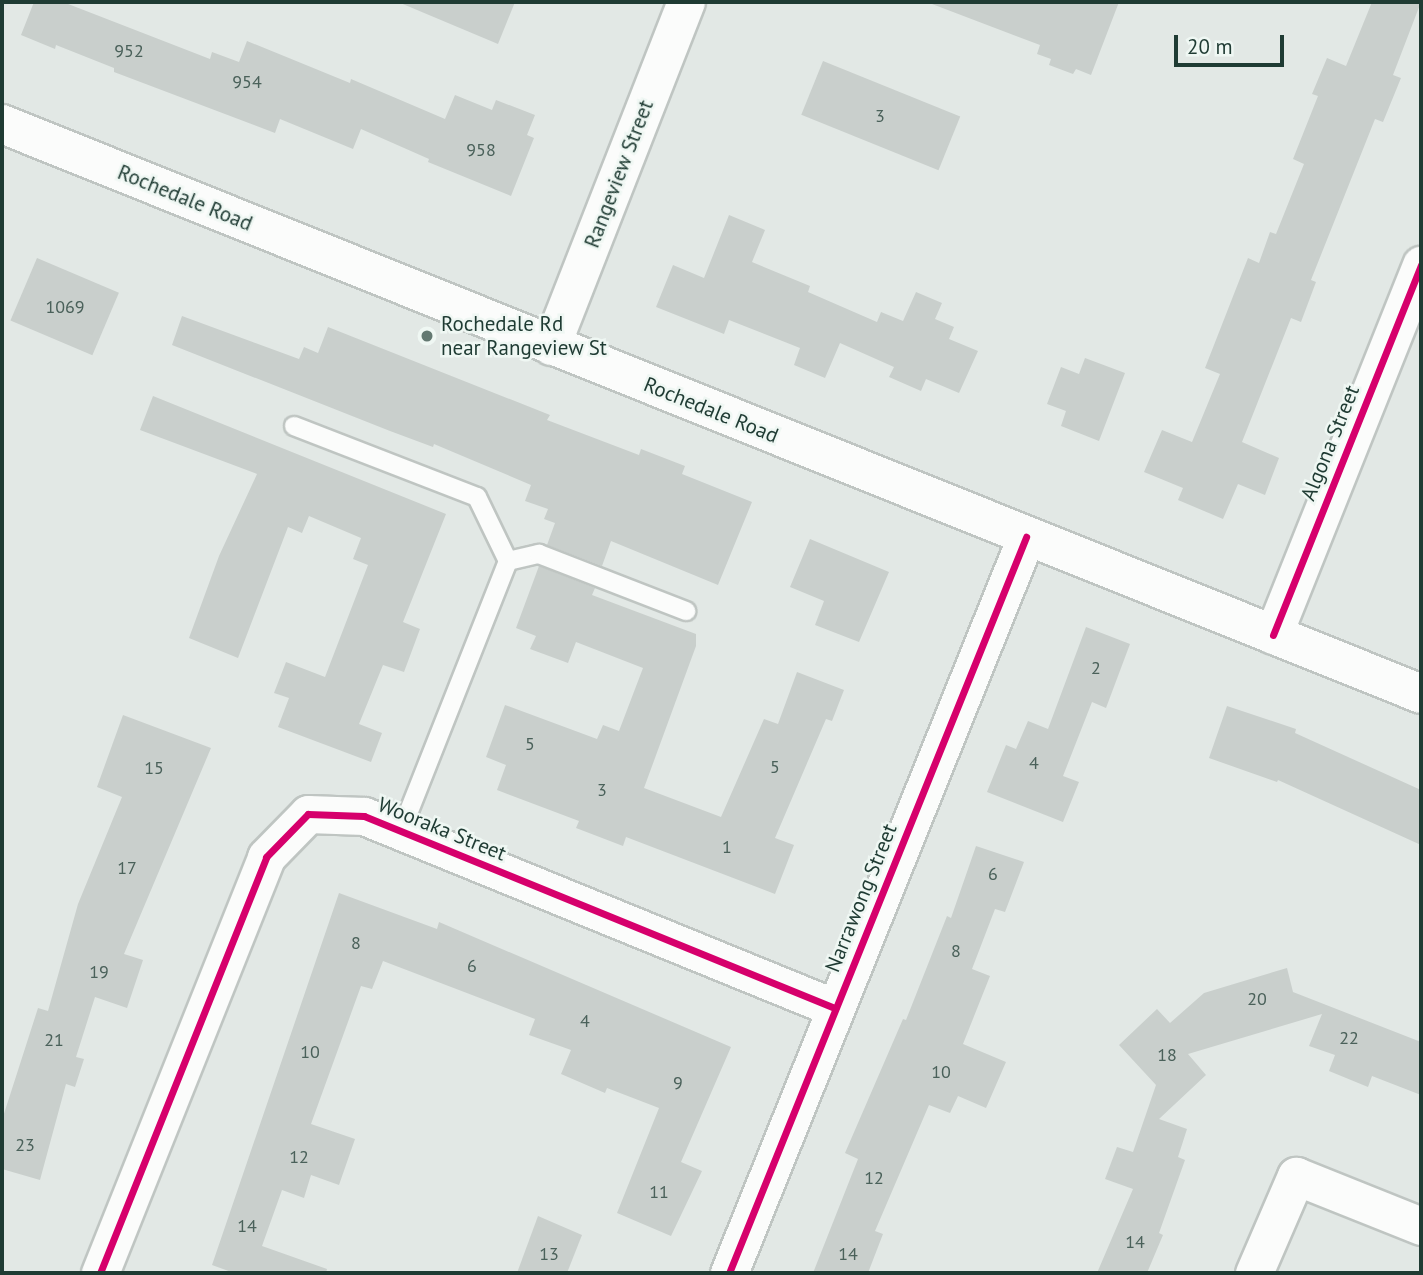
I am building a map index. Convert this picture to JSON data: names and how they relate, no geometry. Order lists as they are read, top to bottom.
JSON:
{
  "streets": {
    "main road": ["Rochedale Road"],
    "street": [
      "Rangeview Street",
      "Algona Street",
      "Wooraka Street",
      "Narrawong Street"
    ]
  },
  "crossings": [
    ["Rangeview Street", "Rochedale Road"],
    ["Rochedale Road", "Algona Street"],
    ["Rochedale Road", "Narrawong Street"],
    ["Wooraka Street", "Narrawong Street"]
  ],
  "places": ["Rochedale Rd near Rangeview St"],
  "house_numbers": [
    "952",
    "954",
    "3",
    "958",
    "1069",
    "2",
    "5",
    "4",
    "5",
    "15",
    "3",
    "1",
    "17",
    "6",
    "8",
    "8",
    "6",
    "19",
    "20",
    "4",
    "22",
    "21",
    "10",
    "18",
    "10",
    "9",
    "23",
    "12",
    "12",
    "11",
    "14",
    "14",
    "13",
    "14"
  ],
  "scale_bar": "20 m"
}
